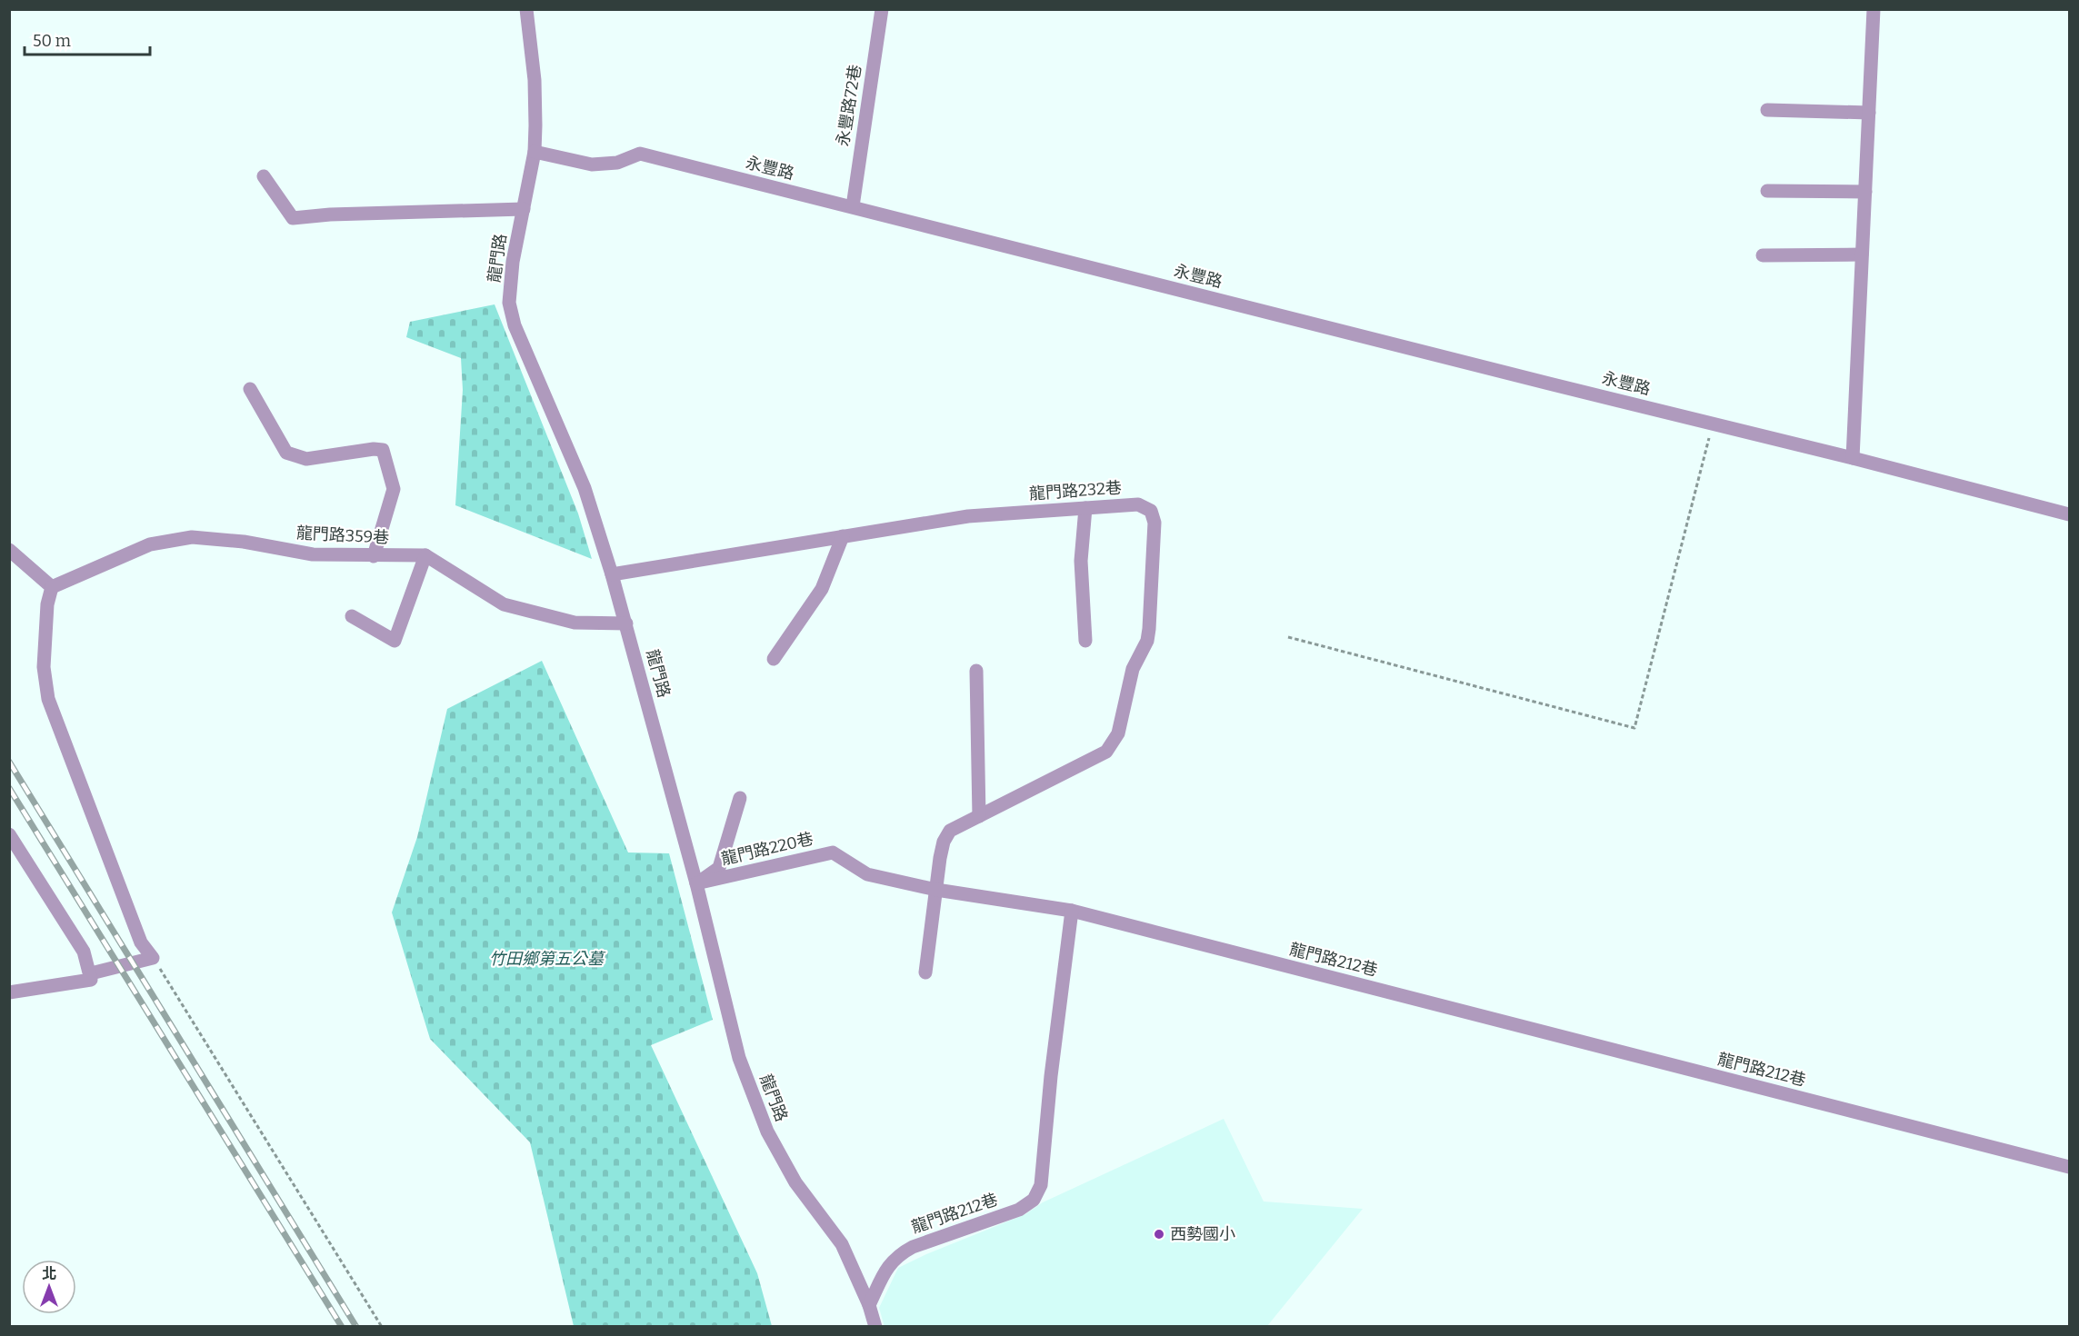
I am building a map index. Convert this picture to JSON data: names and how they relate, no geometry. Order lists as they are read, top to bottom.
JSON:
{
  "streets": {
    "street": [
      "永豐路72巷",
      "永豐路",
      "龍門路",
      "龍門路232巷",
      "龍門路359巷",
      "龍門路220巷",
      "龍門路212巷"
    ]
  },
  "crossings": [
    ["永豐路72巷", "永豐路"],
    ["永豐路", "龍門路"],
    ["龍門路", "龍門路232巷"],
    ["龍門路", "龍門路220巷"],
    ["龍門路", "龍門路212巷"],
    ["龍門路220巷", "龍門路212巷"]
  ],
  "parks": ["竹田鄉第五公墓"],
  "places": ["西勢國小"],
  "scale_bar": "50 m",
  "north": "top"
}
